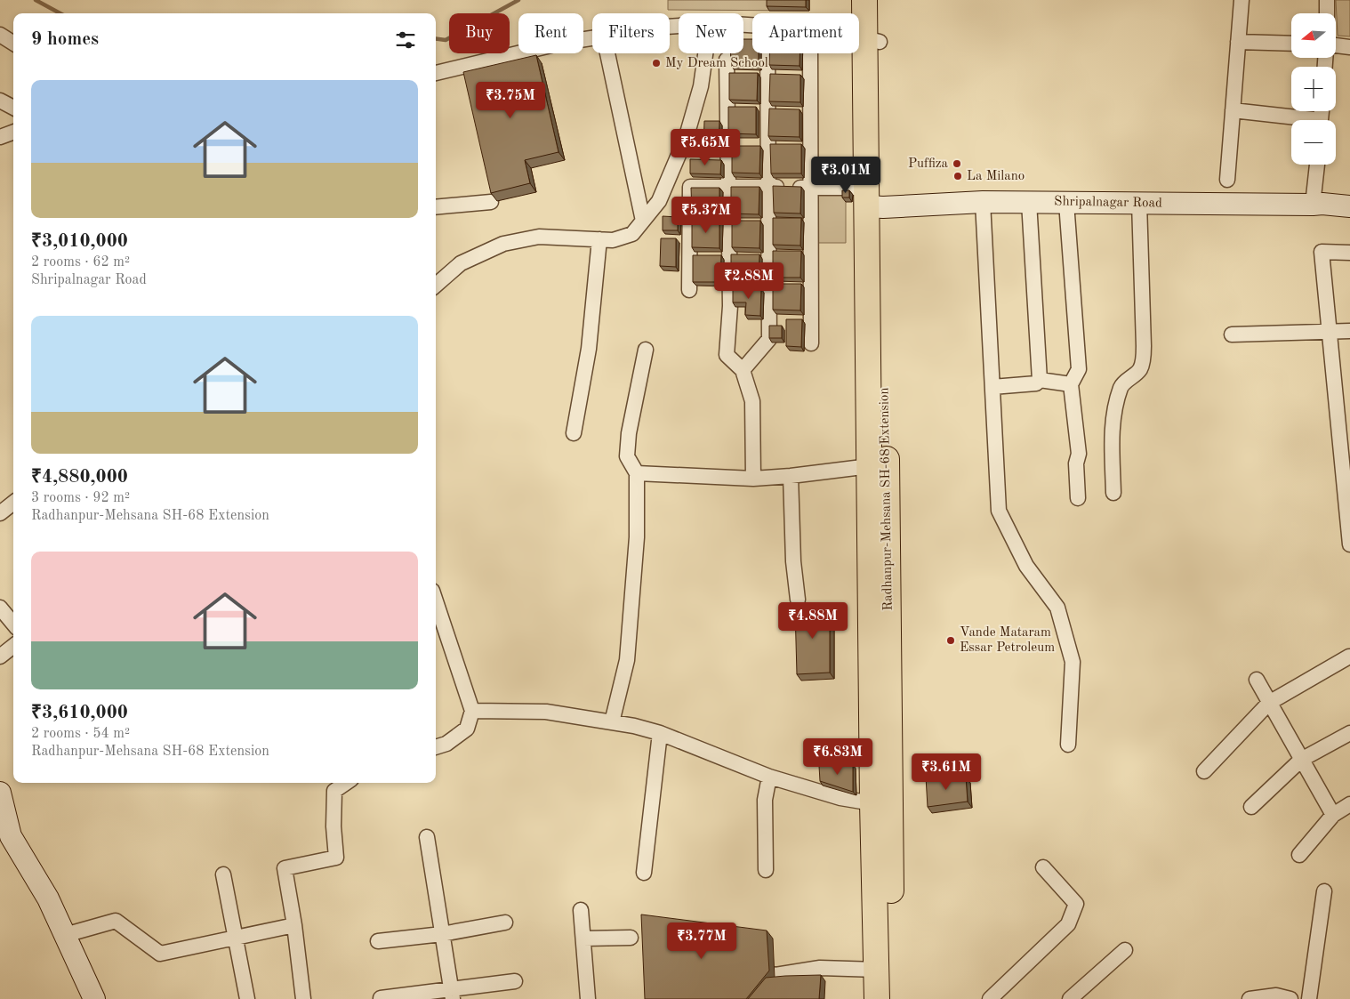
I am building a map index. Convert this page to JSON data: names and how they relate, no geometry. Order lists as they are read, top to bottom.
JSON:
{
  "streets": {
    "highway": ["Radhanpur-Mehsana SH-68 Extension"],
    "street": ["Shripalnagar Road"]
  },
  "crossings": [
    ["Shripalnagar Road", "Radhanpur-Mehsana SH-68 Extension"]
  ],
  "places": [
    "My Dream School",
    "Puffiza",
    "La Milano",
    "Vande Mataram Essar Petroleum"
  ],
  "north": "left",
  "page": {
    "map_buttons": ["+", "−"],
    "chip": [
      "Buy",
      "Rent",
      "Filters",
      "New",
      "Apartment"
    ],
    "heading": "9 homes",
    "list": [
      {
        "name": "₹3,010,000",
        "note": "2 rooms · 62 m² · Shripalnagar Road"
      },
      {
        "name": "₹4,880,000",
        "note": "3 rooms · 92 m² · Radhanpur-Mehsana SH-68 Extension"
      },
      {
        "name": "₹3,610,000",
        "note": "2 rooms · 54 m² · Radhanpur-Mehsana SH-68 Extension"
      }
    ],
    "price": [
      "₹3.75M",
      "₹5.65M",
      "₹3.01M",
      "₹5.37M",
      "₹2.88M",
      "₹4.88M",
      "₹6.83M",
      "₹3.61M",
      "₹3.77M"
    ]
  }
}
